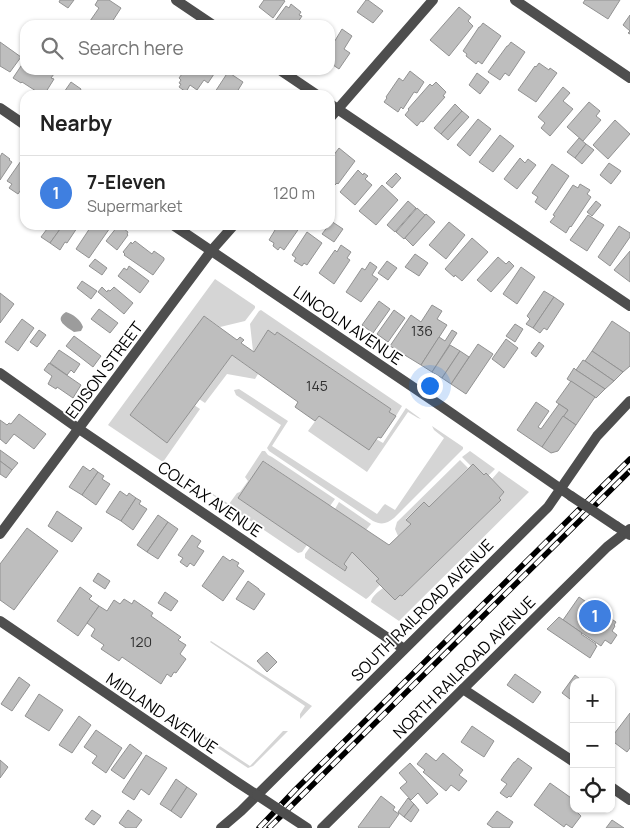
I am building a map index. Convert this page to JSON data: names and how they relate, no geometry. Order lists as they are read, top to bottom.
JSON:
{
  "streets": {
    "street": [
      "LINCOLN AVENUE",
      "EDISON STREET",
      "COLFAX AVENUE",
      "SOUTH RAILROAD AVENUE",
      "NORTH RAILROAD AVENUE",
      "MIDLAND AVENUE"
    ]
  },
  "crossings": [
    ["LINCOLN AVENUE", "EDISON STREET"],
    ["LINCOLN AVENUE", "SOUTH RAILROAD AVENUE"],
    ["LINCOLN AVENUE", "NORTH RAILROAD AVENUE"],
    ["EDISON STREET", "COLFAX AVENUE"],
    ["COLFAX AVENUE", "SOUTH RAILROAD AVENUE"],
    ["SOUTH RAILROAD AVENUE", "MIDLAND AVENUE"]
  ],
  "house_numbers": ["136", "145", "120"],
  "page": {
    "search": "Search here",
    "heading": "Nearby",
    "list": [
      {
        "mark": "1",
        "name": "7-Eleven",
        "note": "Supermarket",
        "value": "120 m"
      }
    ],
    "pins": "1",
    "map_buttons": ["+", "−"]
  }
}
